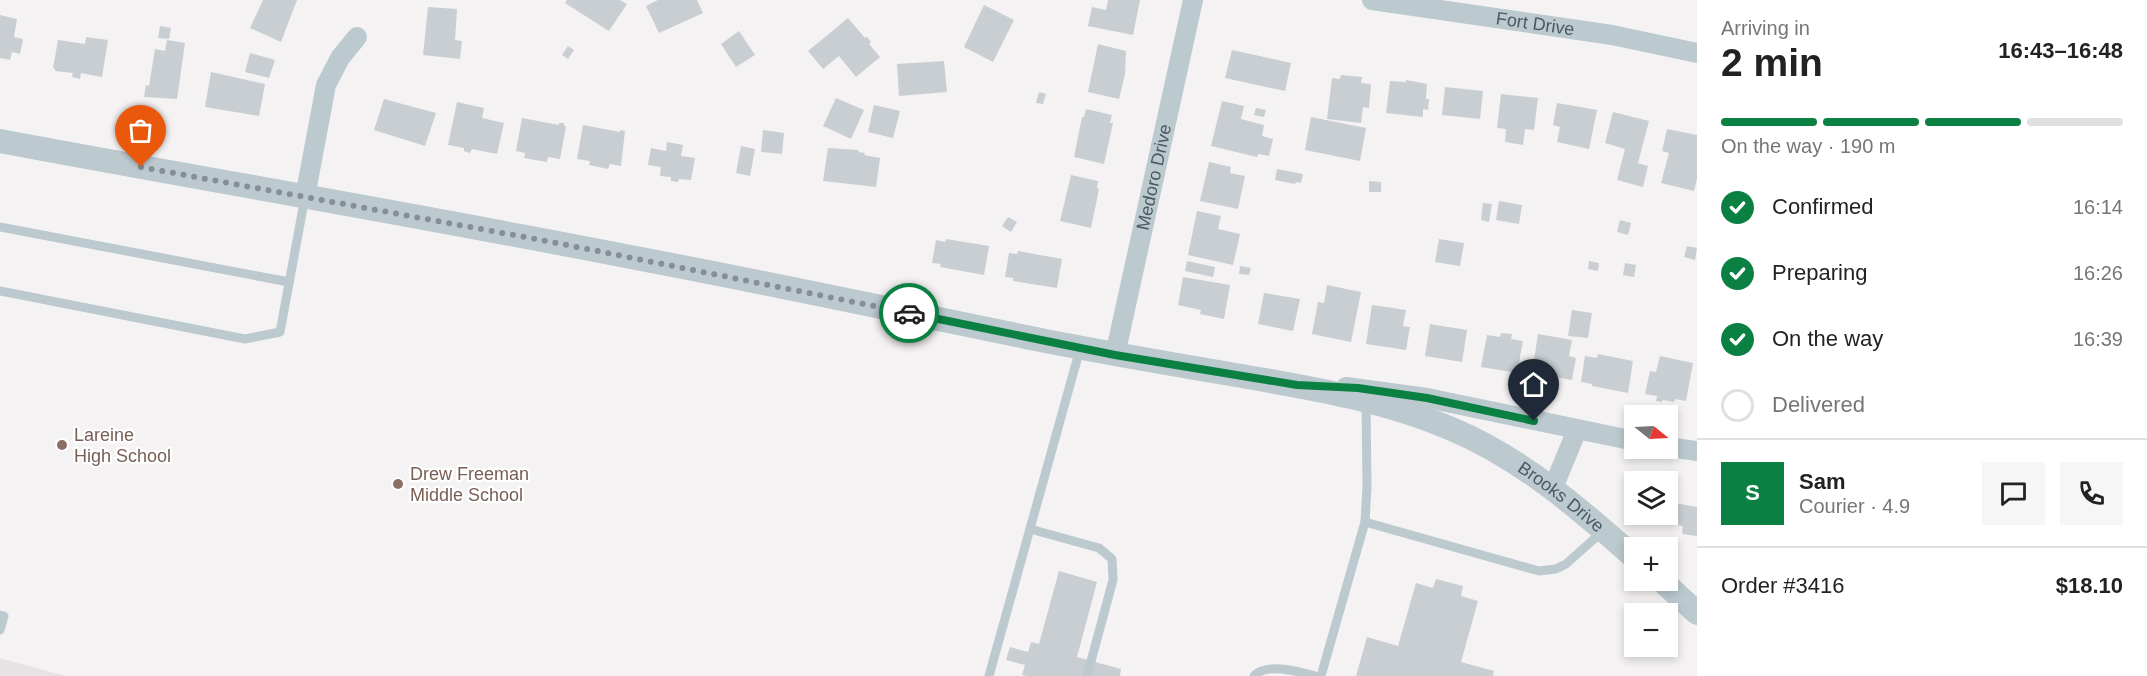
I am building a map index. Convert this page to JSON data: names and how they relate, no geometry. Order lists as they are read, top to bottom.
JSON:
{
  "streets": {
    "street": ["Fort Drive", "Medoro Drive", "Brooks Drive"]
  },
  "crossings": [
    ["Medoro Drive", "Brooks Drive"]
  ],
  "places": ["Lareine High School", "Drew Freeman Middle School"],
  "north": "right",
  "page": {
    "heading": ["2 min", "Arriving in", "16:43–16:48"],
    "panel": [
      "Sam",
      "Courier · 4.9",
      "Order #3416",
      "$18.10"
    ],
    "bar": "On the way · 190 m",
    "list": [
      ["Confirmed", "16:14"],
      ["Preparing", "16:26"],
      ["On the way", "16:39"],
      "Delivered"
    ],
    "map_buttons": ["+", "−"],
    "round": "S"
  }
}
